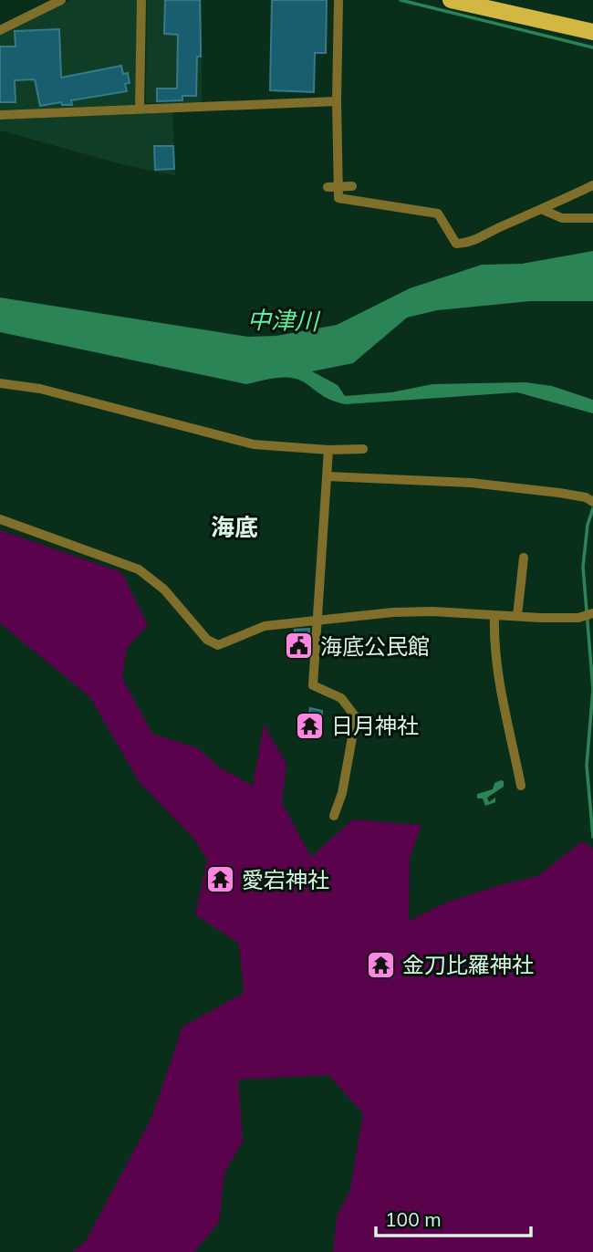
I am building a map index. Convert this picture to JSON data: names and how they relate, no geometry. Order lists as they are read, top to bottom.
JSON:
{
  "districts": ["海底"],
  "water": ["中津川"],
  "places": {
    "public building": ["海底公民館"],
    "temple": ["日月神社", "愛宕神社", "金刀比羅神社"]
  },
  "scale_bar": "100 m"
}
